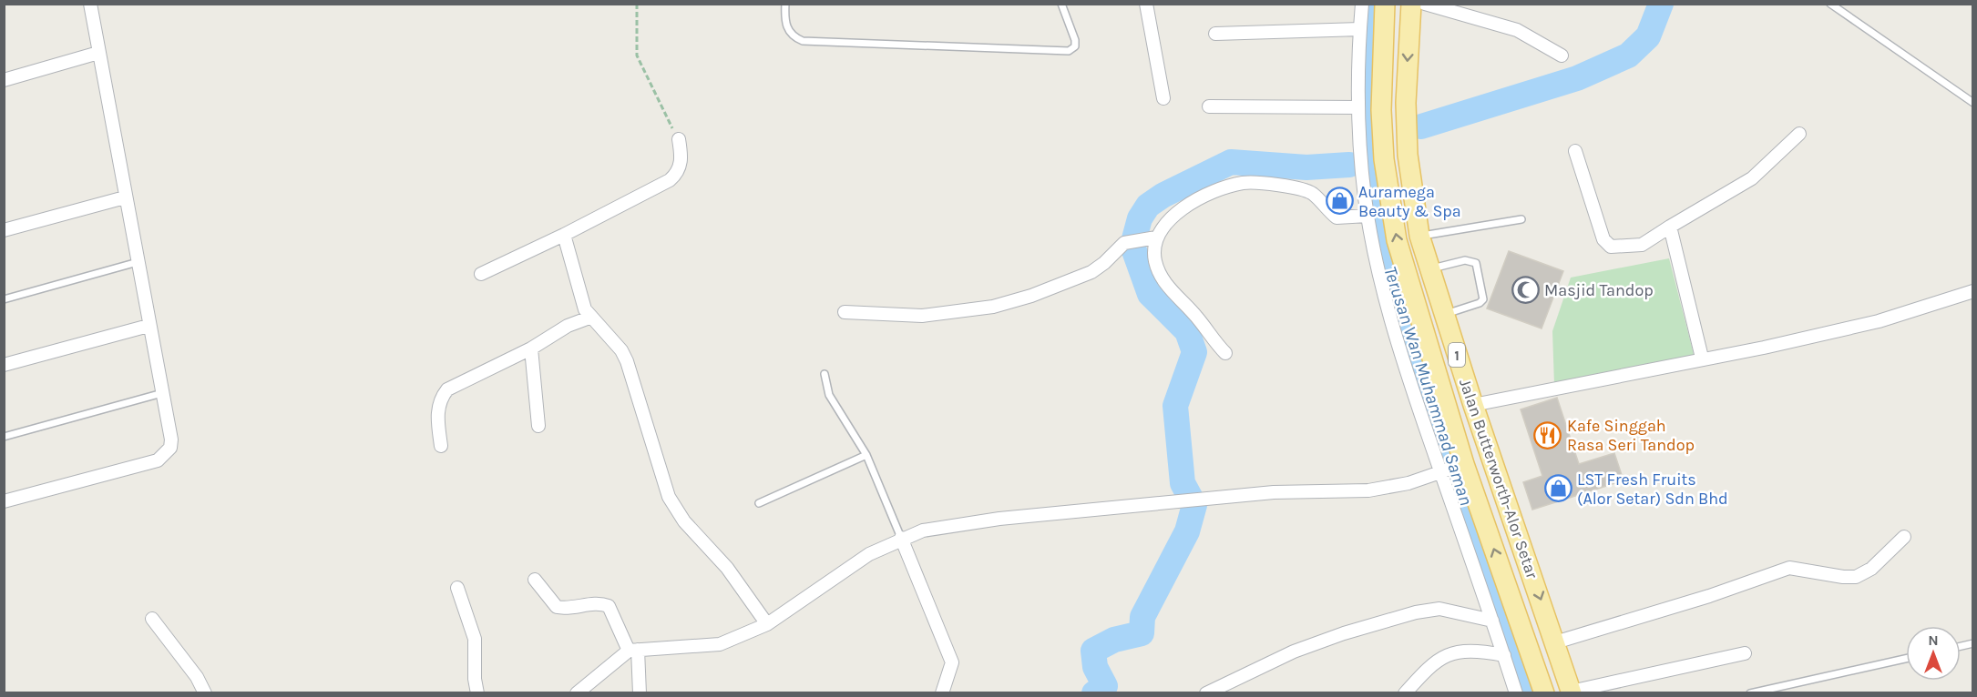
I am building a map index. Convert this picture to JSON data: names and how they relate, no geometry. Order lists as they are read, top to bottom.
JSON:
{
  "streets": {
    "main road": ["1", "Jalan Butterworth-Alor Setar"]
  },
  "water": ["Terusan Wan Muhammad Saman"],
  "places": {
    "shop": ["Auramega Beauty & Spa", "LST Fresh Fruits (Alor Setar) Sdn Bhd"],
    "mosque": ["Masjid Tandop"],
    "restaurant": ["Kafe Singgah Rasa Seri Tandop"]
  },
  "north": "top"
}
